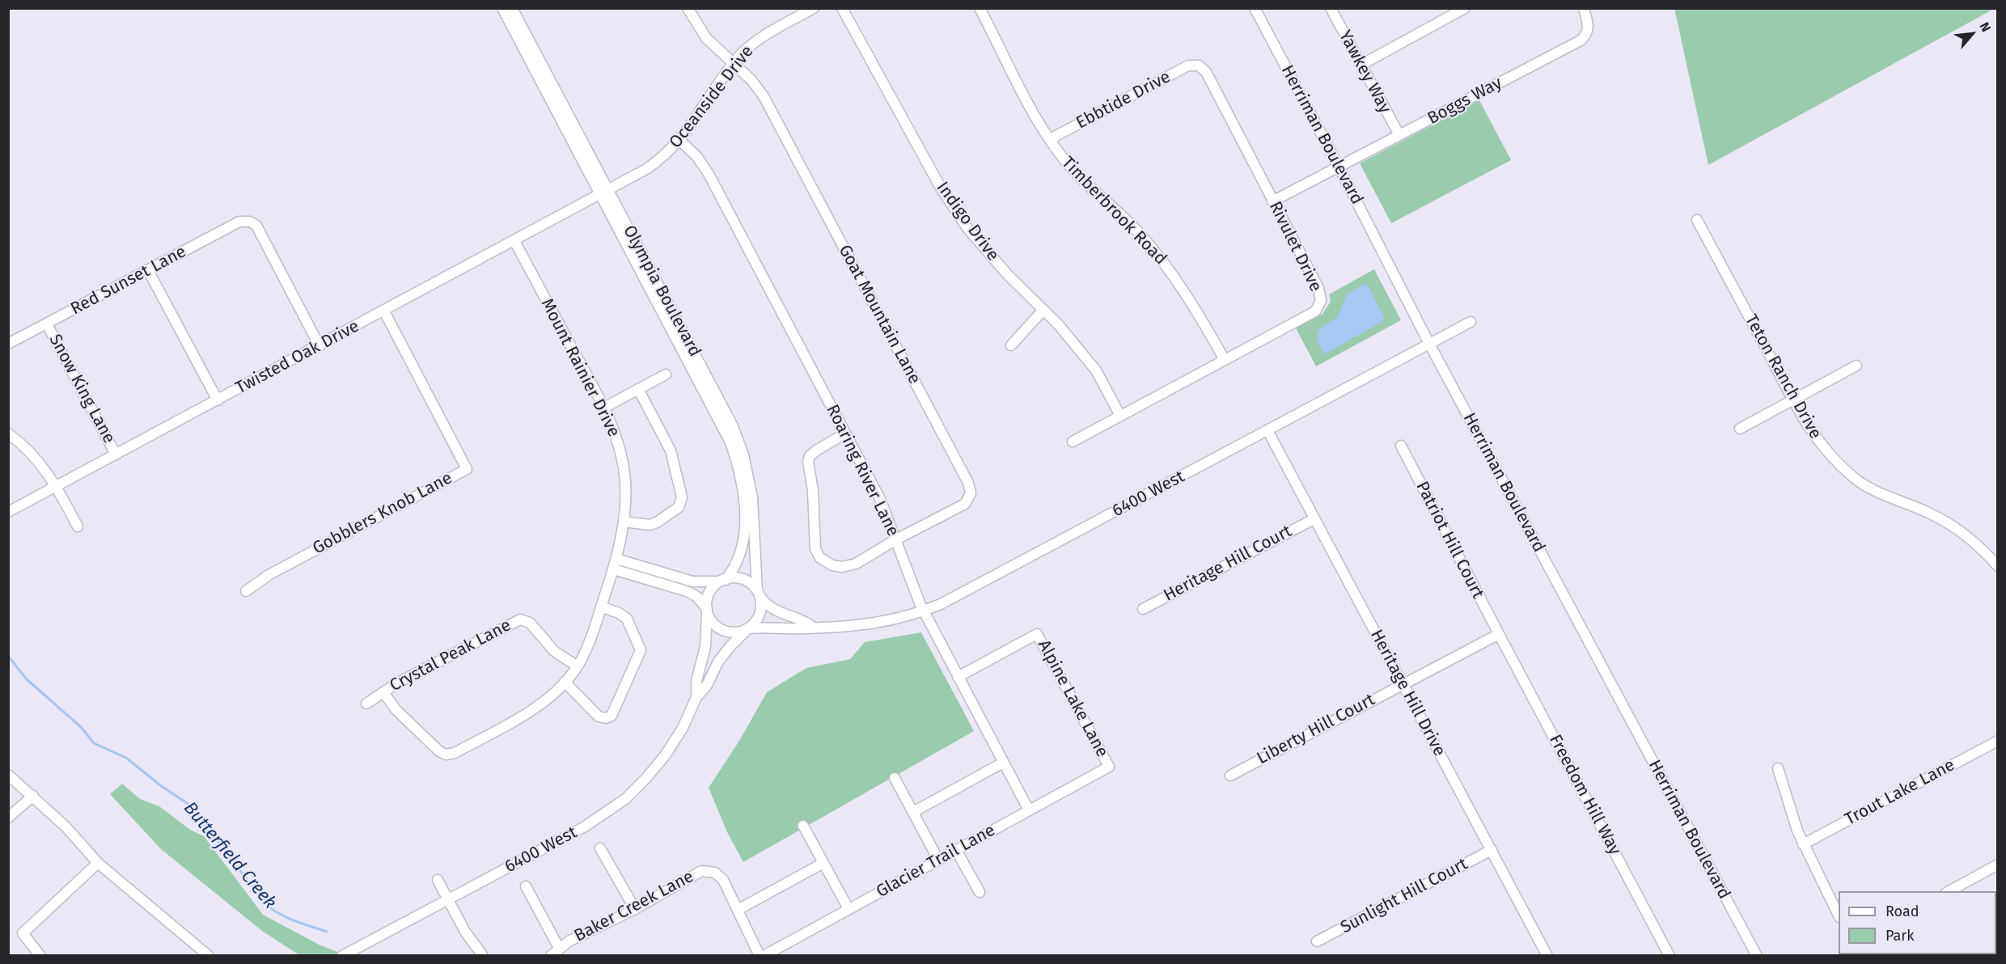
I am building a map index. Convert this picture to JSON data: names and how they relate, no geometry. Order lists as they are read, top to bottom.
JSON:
{
  "streets": {
    "street": [
      "Yawkey Way",
      "Oceanside Drive",
      "Ebbtide Drive",
      "Boggs Way",
      "Herriman Boulevard",
      "Timberbrook Road",
      "Indigo Drive",
      "Rivulet Drive",
      "Red Sunset Lane",
      "Olympia Boulevard",
      "Goat Mountain Lane",
      "Twisted Oak Drive",
      "Mount Rainier Drive",
      "Teton Ranch Drive",
      "Snow King Lane",
      "Roaring River Lane",
      "6400 West",
      "Gobblers Knob Lane",
      "Patriot Hill Court",
      "Heritage Hill Court",
      "Crystal Peak Lane",
      "Heritage Hill Drive",
      "Alpine Lake Lane",
      "Liberty Hill Court",
      "Trout Lake Lane",
      "Freedom Hill Way",
      "Glacier Trail Lane",
      "Sunlight Hill Court",
      "Baker Creek Lane"
    ]
  },
  "crossings": [
    ["Yawkey Way", "Boggs Way"],
    ["Oceanside Drive", "Olympia Boulevard"],
    ["Oceanside Drive", "Goat Mountain Lane"],
    ["Oceanside Drive", "Twisted Oak Drive"],
    ["Oceanside Drive", "Roaring River Lane"],
    ["Ebbtide Drive", "Timberbrook Road"],
    ["Ebbtide Drive", "Rivulet Drive"],
    ["Boggs Way", "Herriman Boulevard"],
    ["Boggs Way", "Rivulet Drive"],
    ["Herriman Boulevard", "6400 West"],
    ["Timberbrook Road", "Rivulet Drive"],
    ["Indigo Drive", "Rivulet Drive"],
    ["Red Sunset Lane", "Twisted Oak Drive"],
    ["Red Sunset Lane", "Snow King Lane"],
    ["Olympia Boulevard", "6400 West"],
    ["Goat Mountain Lane", "Roaring River Lane"],
    ["Twisted Oak Drive", "Mount Rainier Drive"],
    ["Twisted Oak Drive", "Snow King Lane"],
    ["Twisted Oak Drive", "Gobblers Knob Lane"],
    ["Mount Rainier Drive", "Crystal Peak Lane"],
    ["Roaring River Lane", "6400 West"],
    ["Roaring River Lane", "Alpine Lake Lane"],
    ["Roaring River Lane", "Glacier Trail Lane"],
    ["6400 West", "Heritage Hill Drive"],
    ["Patriot Hill Court", "Liberty Hill Court"],
    ["Patriot Hill Court", "Freedom Hill Way"],
    ["Heritage Hill Court", "Heritage Hill Drive"],
    ["Heritage Hill Drive", "Liberty Hill Court"],
    ["Heritage Hill Drive", "Sunlight Hill Court"],
    ["Alpine Lake Lane", "Glacier Trail Lane"],
    ["Liberty Hill Court", "Freedom Hill Way"]
  ],
  "water": ["Butterfield Creek"],
  "legend": ["Road", "Park"],
  "north": "top right"
}
